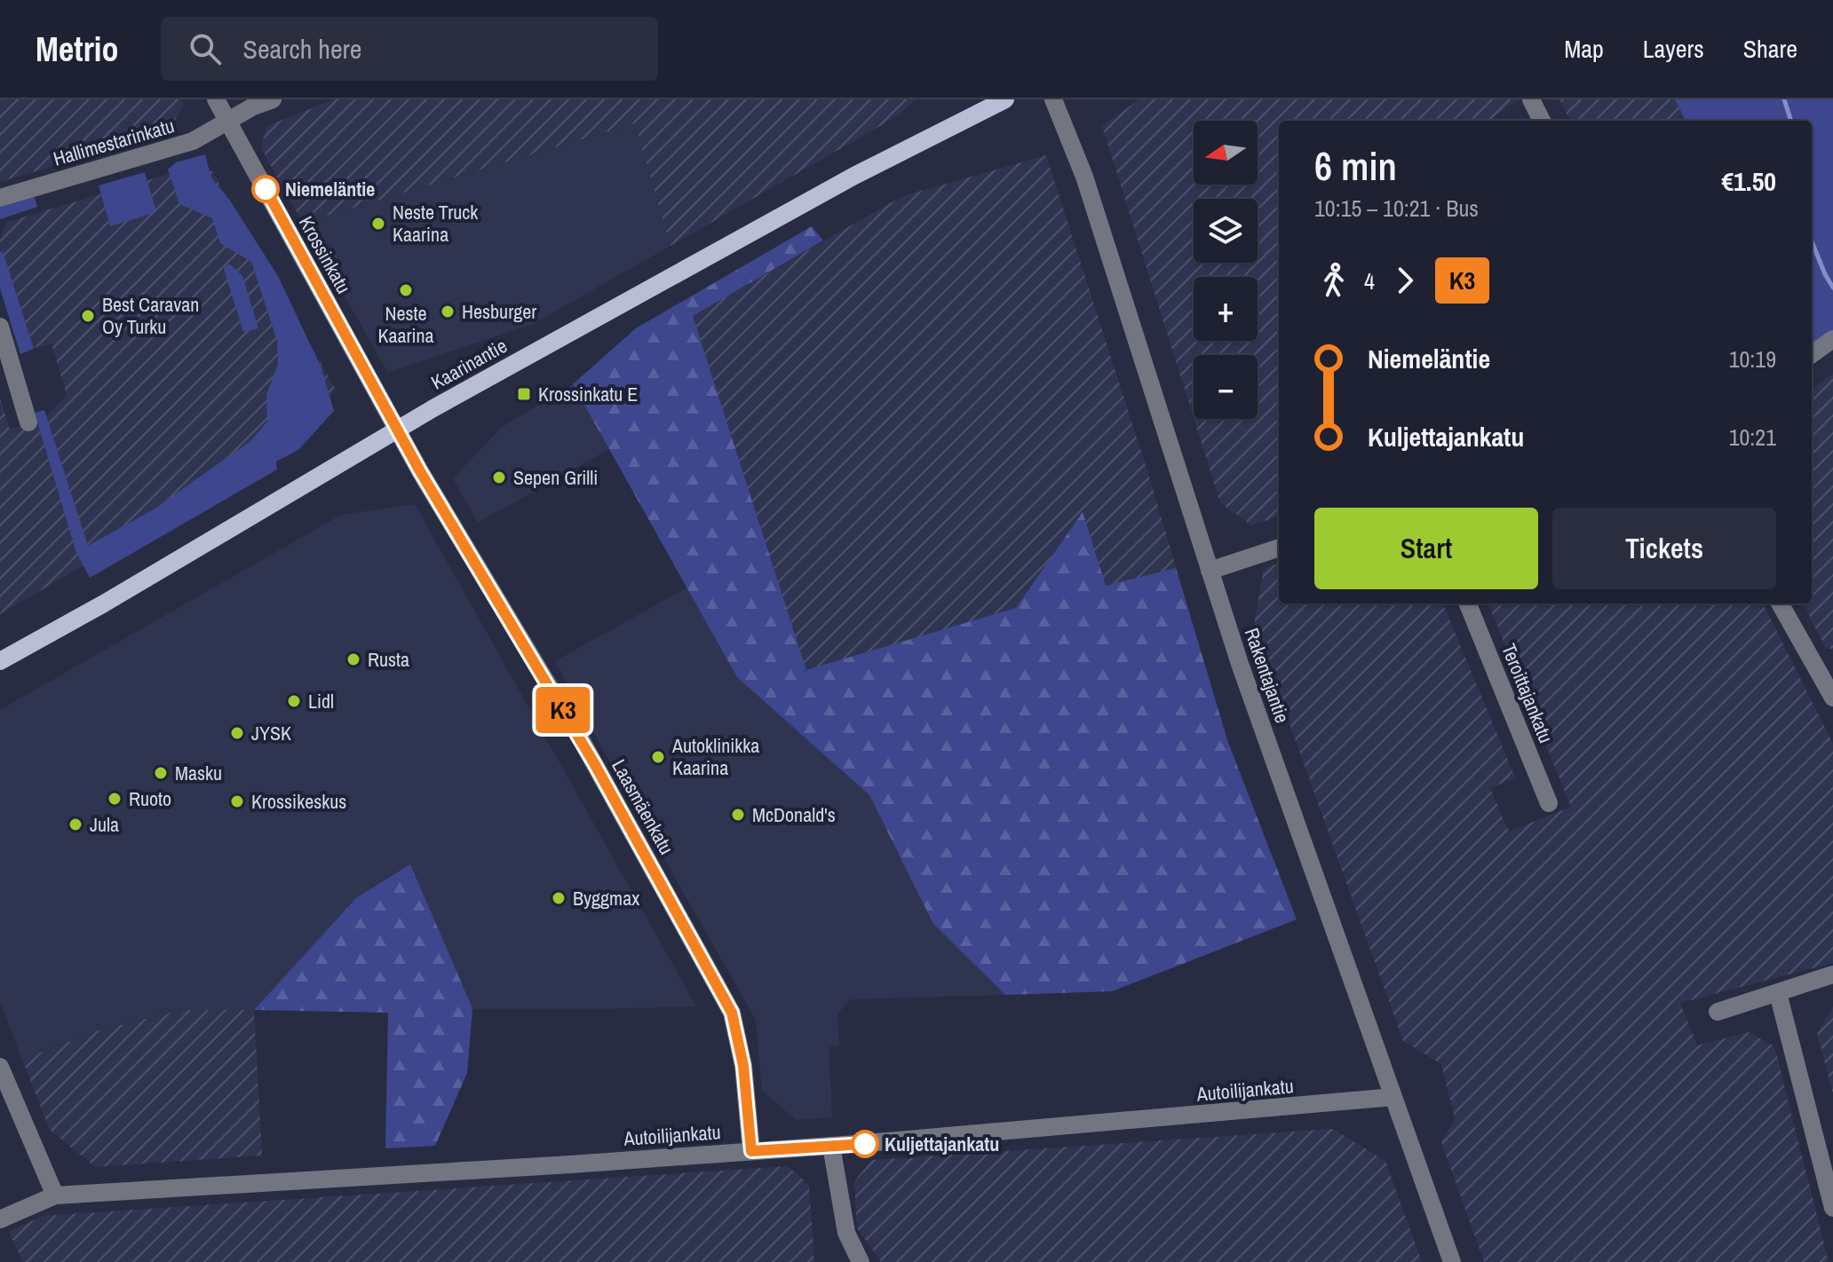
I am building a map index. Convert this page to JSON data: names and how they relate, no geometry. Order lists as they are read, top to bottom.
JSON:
{
  "streets": {
    "main road": ["Kaarinantie"],
    "street": [
      "Hallimestarinkatu",
      "Krossinkatu",
      "Rakentajantie",
      "Teroittajankatu",
      "Laasmäenkatu",
      "Autoilijankatu"
    ]
  },
  "crossings": [
    ["Hallimestarinkatu", "Krossinkatu"],
    ["Krossinkatu", "Kaarinantie"],
    ["Krossinkatu", "Laasmäenkatu"],
    ["Kaarinantie", "Laasmäenkatu"],
    ["Rakentajantie", "Autoilijankatu"],
    ["Laasmäenkatu", "Autoilijankatu"]
  ],
  "places": {
    "other": [
      "Niemeläntie",
      "Neste Truck Kaarina",
      "Neste Kaarina",
      "Hesburger",
      "Best Caravan Oy Turku",
      "Sepen Grilli",
      "Rusta",
      "Lidl",
      "JYSK",
      "Autoklinikka Kaarina",
      "Masku",
      "Ruoto",
      "Krossikeskus",
      "McDonald's",
      "Jula",
      "Byggmax",
      "Kuljettajankatu"
    ],
    "transit": ["Krossinkatu E"]
  },
  "lines": ["bus line K3"],
  "north": "left",
  "page": {
    "header": "Metrio",
    "search": "Search here",
    "nav": ["Map", "Layers", "Share"],
    "on_map": "K3",
    "map_buttons": ["+", "−"],
    "heading": ["6 min", "10:15 – 10:21 · Bus", "€1.50"],
    "legs": ["4", "K3"],
    "list": [
      {
        "name": "Niemeläntie",
        "value": "10:19"
      },
      {
        "name": "Kuljettajankatu",
        "value": "10:21"
      }
    ],
    "buttons": ["Start", "Tickets"]
  }
}
